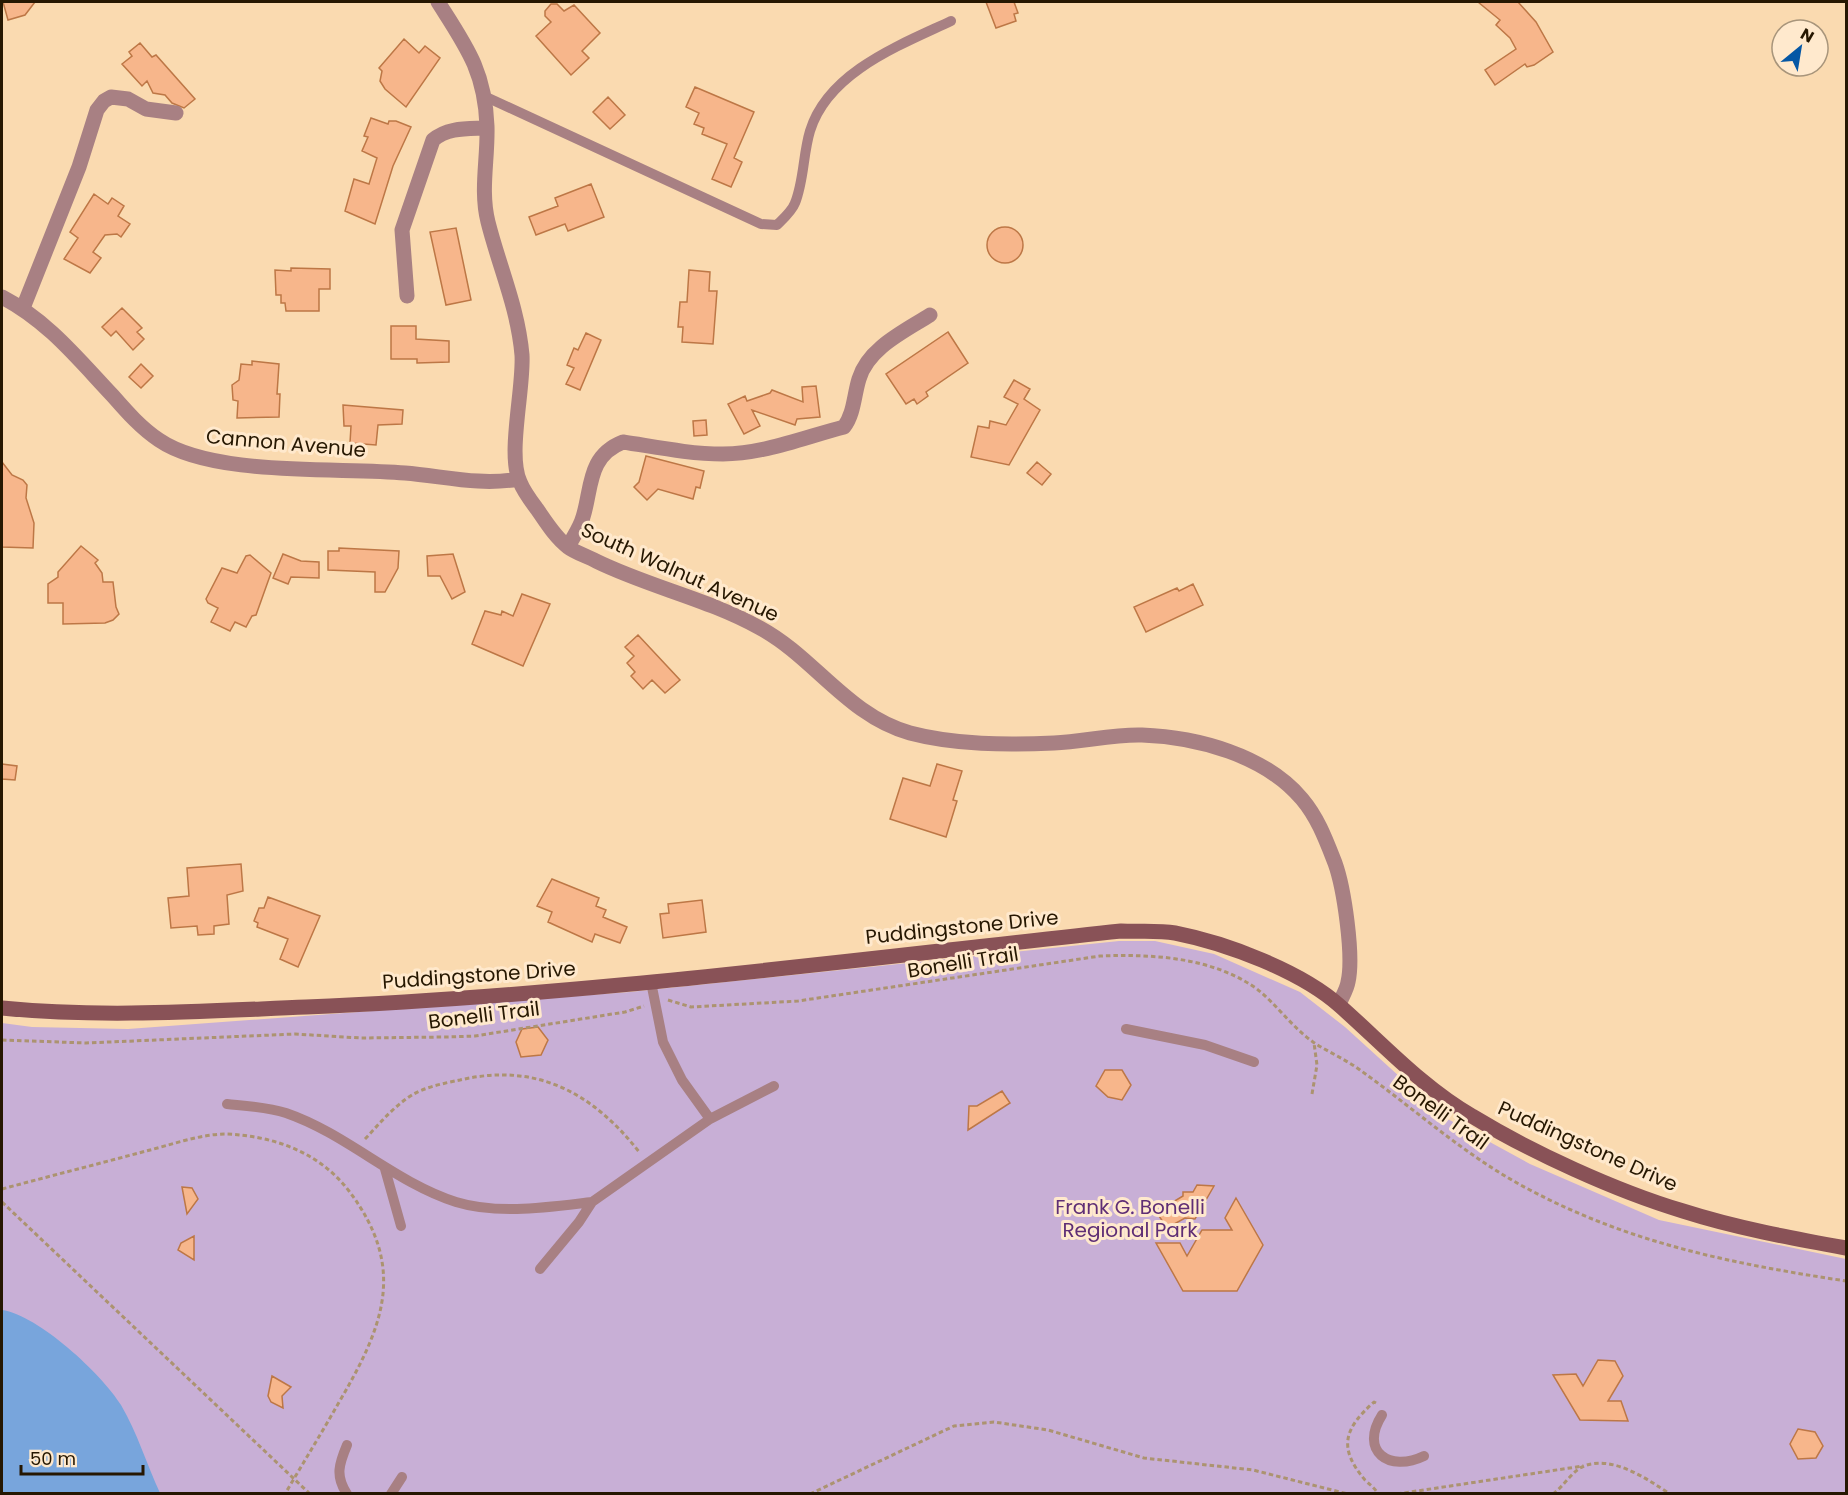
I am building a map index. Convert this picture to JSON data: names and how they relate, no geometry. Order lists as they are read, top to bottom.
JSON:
{
  "streets": {
    "street": ["Cannon Avenue", "South Walnut Avenue", "Puddingstone Drive"],
    "path": ["Bonelli Trail"]
  },
  "crossings": [
    ["Cannon Avenue", "South Walnut Avenue"],
    ["South Walnut Avenue", "Puddingstone Drive"]
  ],
  "parks": ["Frank G. Bonelli Regional Park"],
  "scale_bar": "50 m",
  "north": "top right"
}
